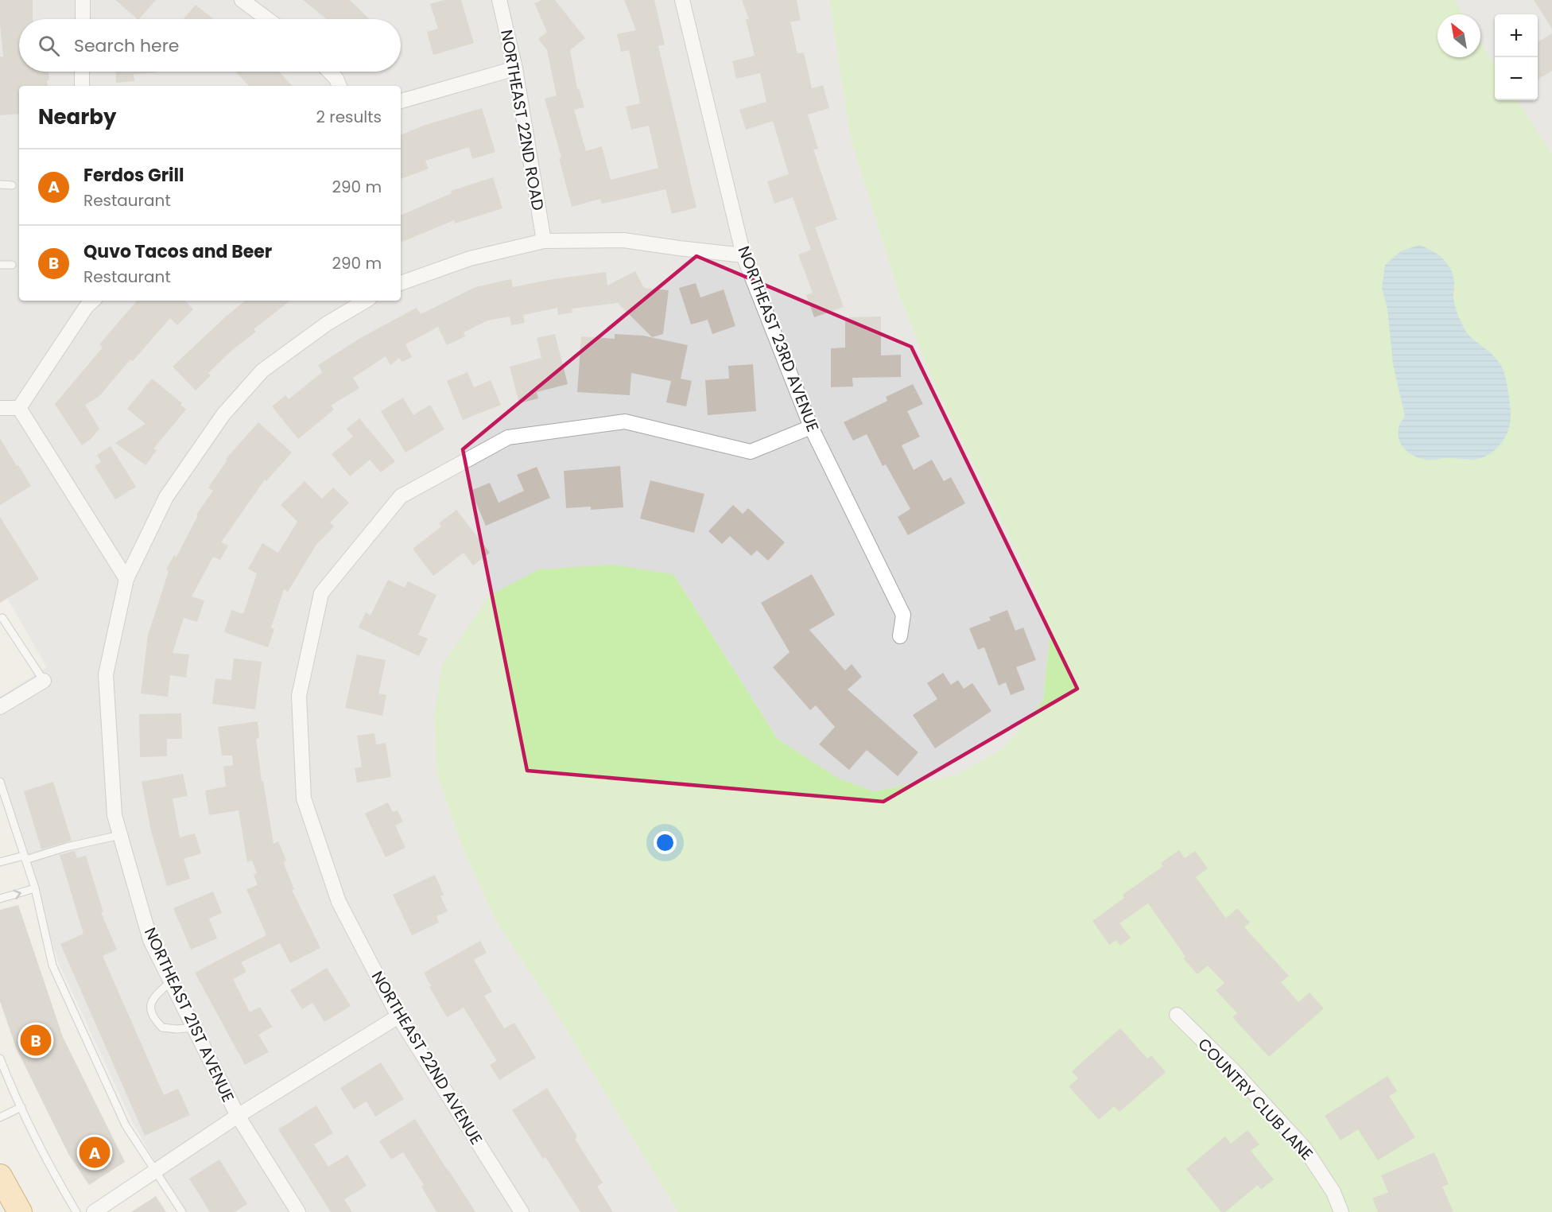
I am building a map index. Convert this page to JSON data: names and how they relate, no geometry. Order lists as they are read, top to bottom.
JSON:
{
  "streets": {
    "street": [
      "NORTHEAST 22ND ROAD",
      "NORTHEAST 23RD AVENUE",
      "NORTHEAST 21ST AVENUE",
      "NORTHEAST 22ND AVENUE",
      "COUNTRY CLUB LANE"
    ]
  },
  "crossings": [
    ["NORTHEAST 23RD AVENUE", "NORTHEAST 22ND AVENUE"]
  ],
  "north": "top left",
  "page": {
    "map_buttons": ["+", "−"],
    "search": "Search here",
    "heading": ["Nearby", "2 results"],
    "list": [
      {
        "mark": "A",
        "name": "Ferdos Grill",
        "note": "Restaurant",
        "value": "290 m"
      },
      {
        "mark": "B",
        "name": "Quvo Tacos and Beer",
        "note": "Restaurant",
        "value": "290 m"
      }
    ],
    "pins": ["B", "A"]
  }
}
